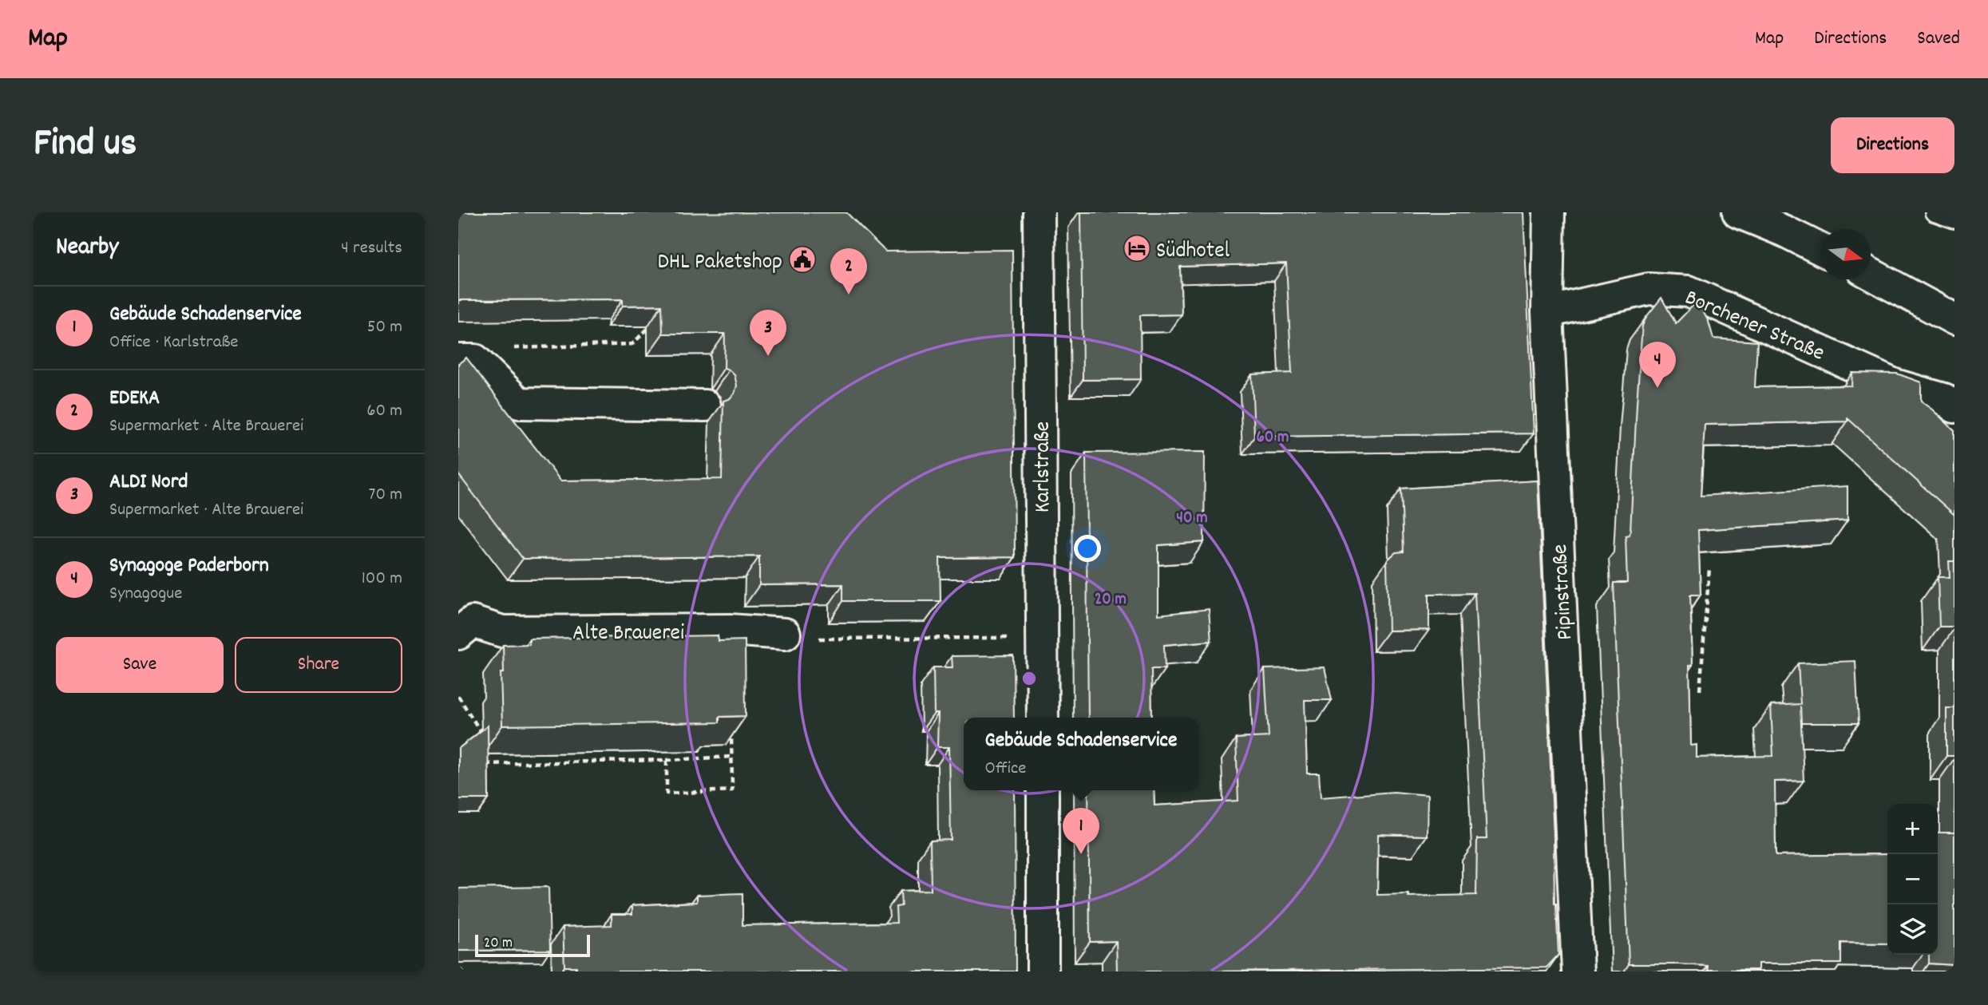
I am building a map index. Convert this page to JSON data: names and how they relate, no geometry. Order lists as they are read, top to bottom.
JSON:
{
  "streets": {
    "street": [
      "Borchener Straße",
      "Karlstraße",
      "Pipinstraße",
      "Alte Brauerei"
    ]
  },
  "crossings": [
    ["Borchener Straße", "Pipinstraße"]
  ],
  "places": {
    "hotel": ["Südhotel"],
    "public building": ["DHL Paketshop"]
  },
  "scale_bar": "20 m",
  "north": "right",
  "page": {
    "header": "Map",
    "nav": ["Map", "Directions", "Saved"],
    "title": "Find us",
    "buttons": [
      "Directions",
      ["Save", "Share"]
    ],
    "heading": ["Nearby", "4 results"],
    "pins": [
      "2",
      "3",
      "4",
      "1"
    ],
    "list": [
      {
        "mark": "1",
        "name": "Gebäude Schadenservice",
        "note": "Office · Karlstraße",
        "value": "50 m"
      },
      {
        "mark": "2",
        "name": "EDEKA",
        "note": "Supermarket · Alte Brauerei",
        "value": "60 m"
      },
      {
        "mark": "3",
        "name": "ALDI Nord",
        "note": "Supermarket · Alte Brauerei",
        "value": "70 m"
      },
      {
        "mark": "4",
        "name": "Synagoge Paderborn",
        "note": "Synagogue",
        "value": "100 m"
      }
    ],
    "popup": ["Gebäude Schadenservice", "Office"],
    "map_buttons": ["+", "−"],
    "scale": "20 m"
  },
  "rings": ["60 m", "40 m", "20 m"]
}
